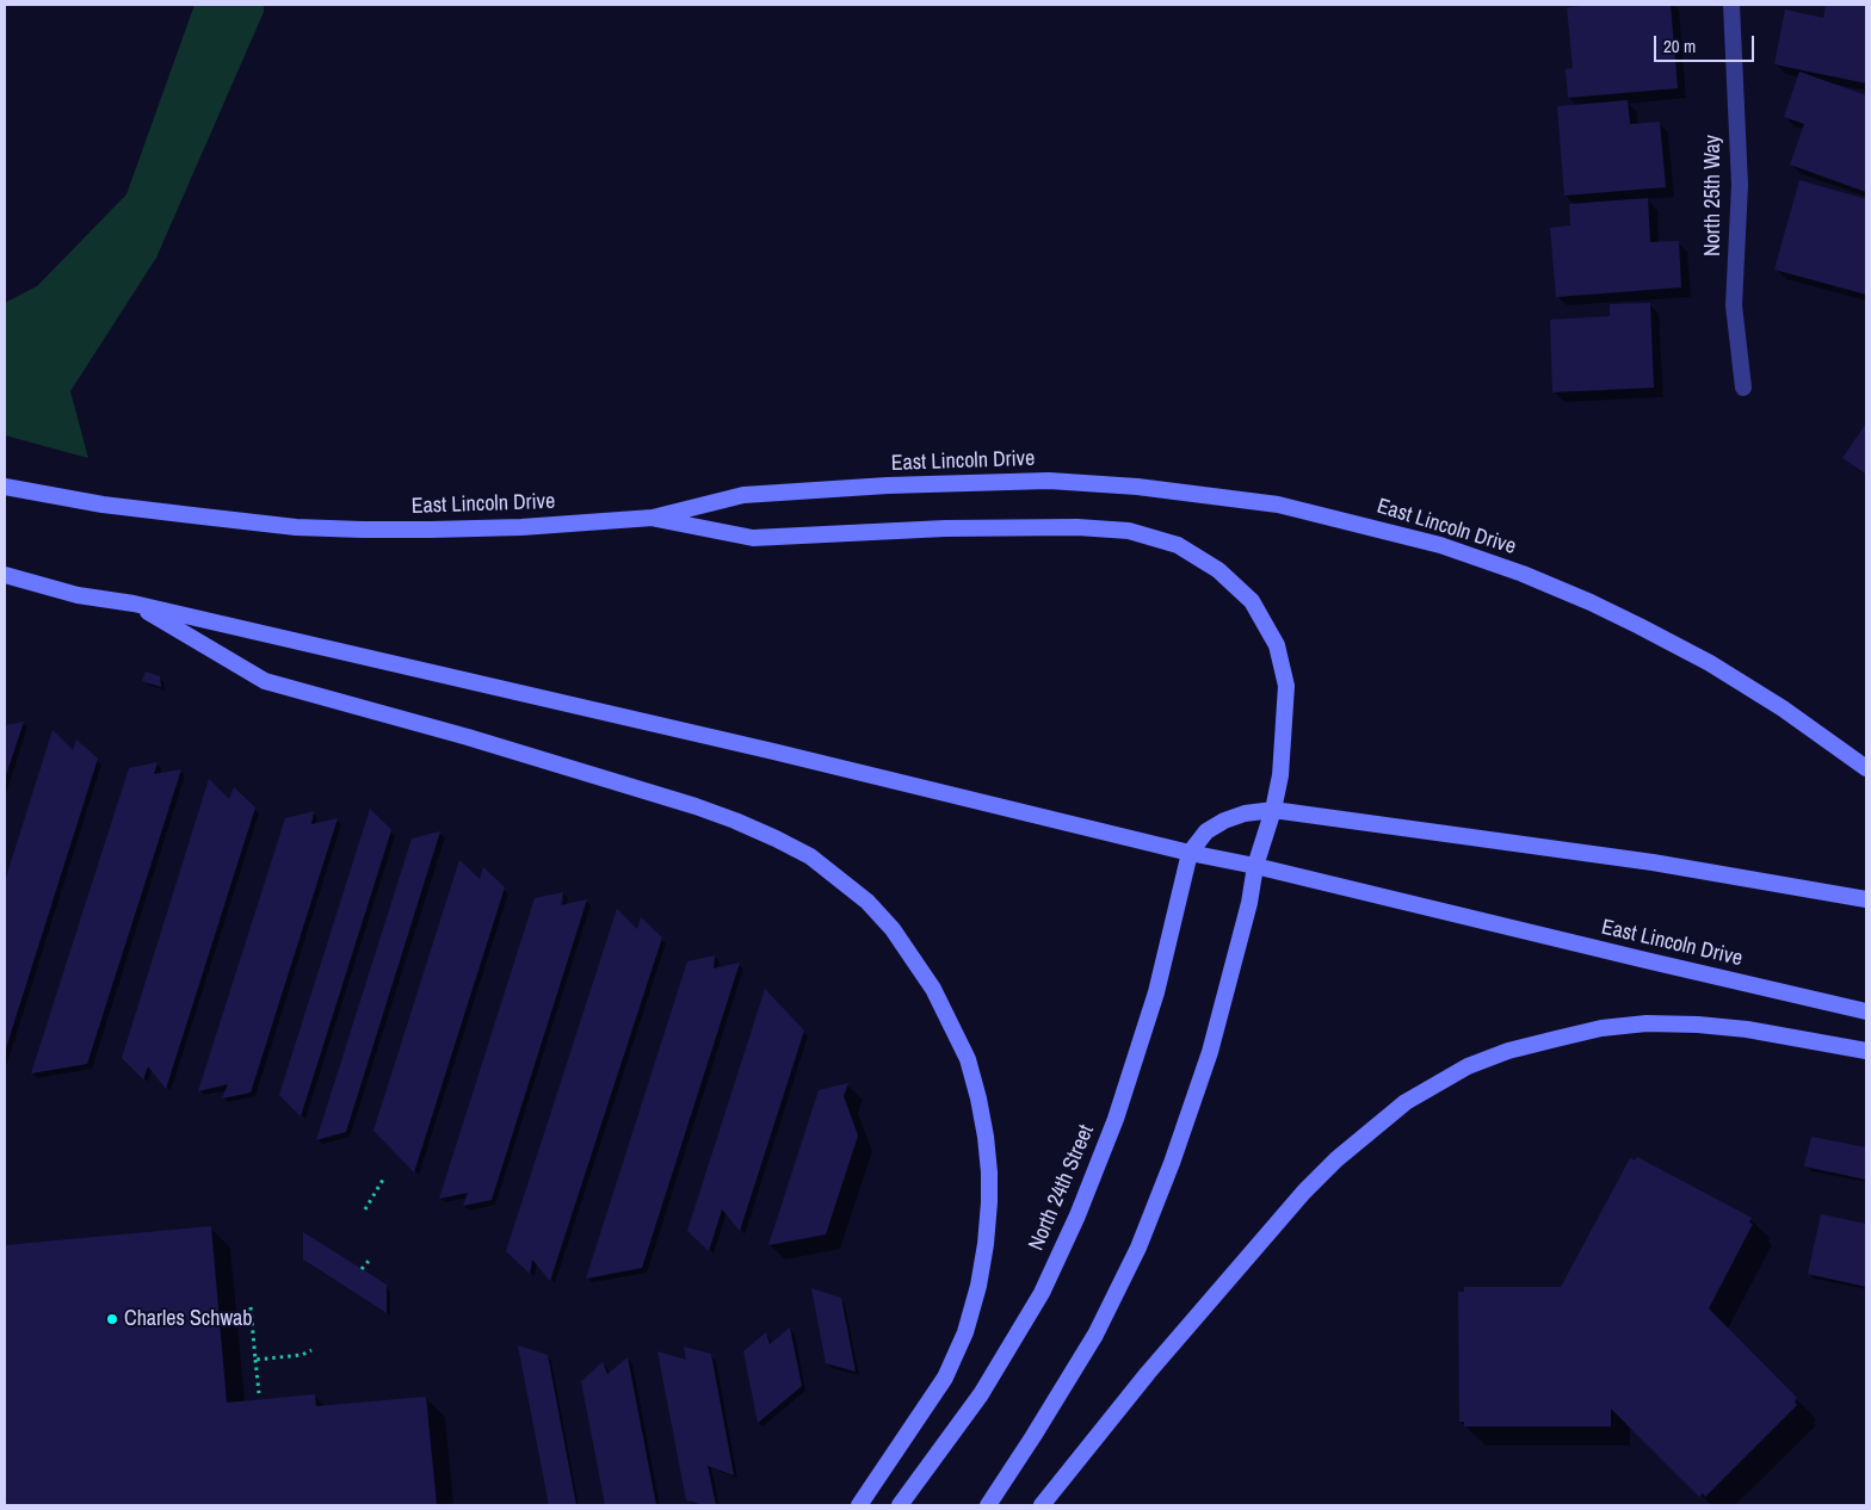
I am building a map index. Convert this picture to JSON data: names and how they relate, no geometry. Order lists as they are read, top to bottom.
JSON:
{
  "streets": {
    "main road": ["East Lincoln Drive", "North 24th Street"],
    "street": ["North 25th Way"]
  },
  "crossings": [
    ["East Lincoln Drive", "North 24th Street"]
  ],
  "places": ["Charles Schwab"],
  "scale_bar": "20 m"
}
